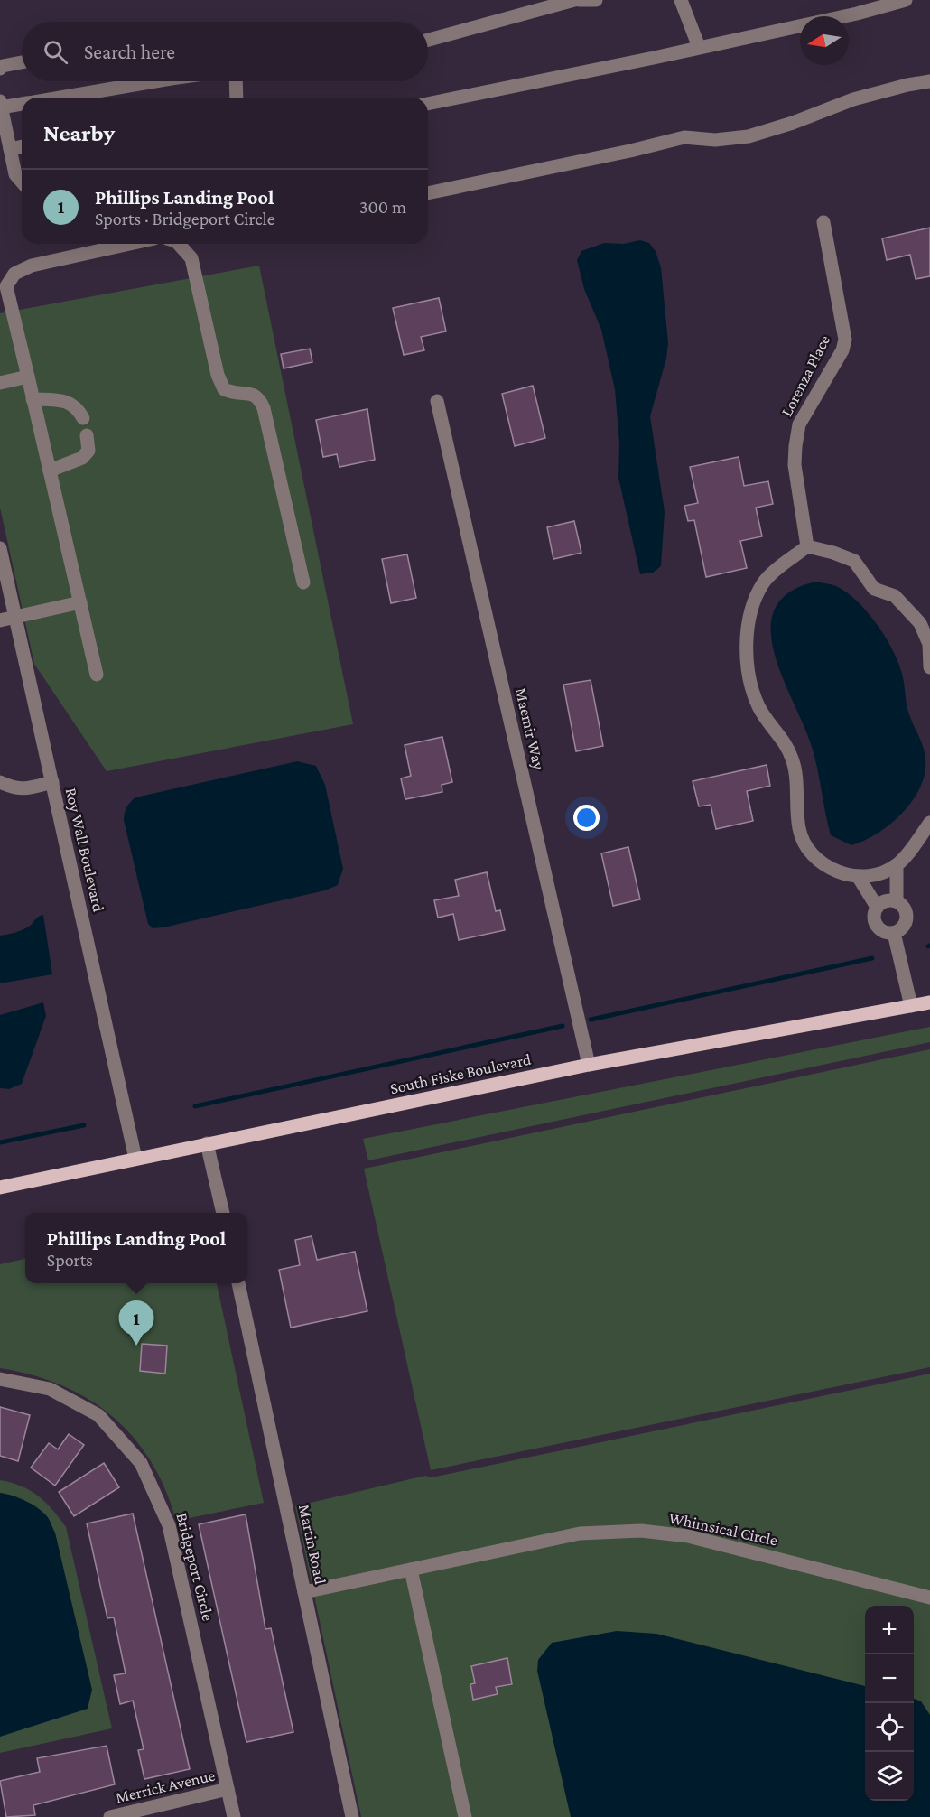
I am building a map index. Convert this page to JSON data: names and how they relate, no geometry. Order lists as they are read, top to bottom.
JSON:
{
  "streets": {
    "main road": ["South Fiske Boulevard"],
    "street": [
      "Lorenza Place",
      "Maemir Way",
      "Roy Wall Boulevard",
      "Whimsical Circle",
      "Martin Road",
      "Bridgeport Circle",
      "Merrick Avenue"
    ]
  },
  "crossings": [
    ["Maemir Way", "South Fiske Boulevard"],
    ["Roy Wall Boulevard", "South Fiske Boulevard"],
    ["Whimsical Circle", "Martin Road"],
    ["Bridgeport Circle", "Merrick Avenue"]
  ],
  "north": "left",
  "page": {
    "search": "Search here",
    "heading": "Nearby",
    "list": [
      {
        "mark": "1",
        "name": "Phillips Landing Pool",
        "note": "Sports · Bridgeport Circle",
        "value": "300 m"
      }
    ],
    "popup": ["Phillips Landing Pool", "Sports"],
    "pins": "1",
    "map_buttons": ["+", "−"]
  }
}
